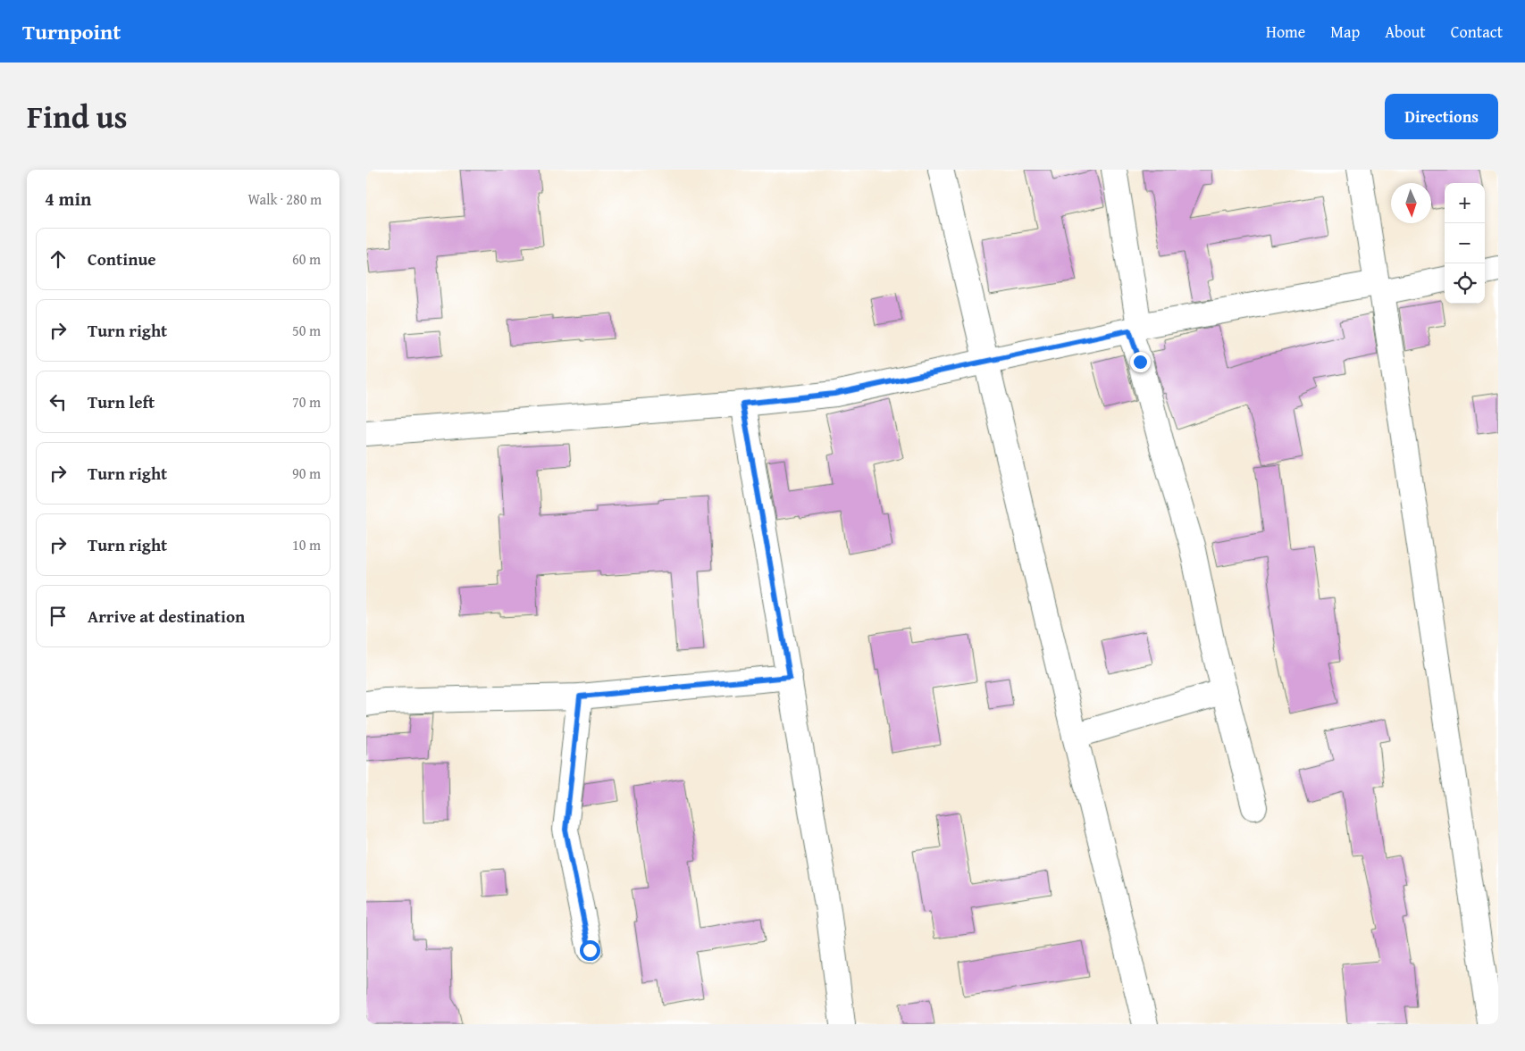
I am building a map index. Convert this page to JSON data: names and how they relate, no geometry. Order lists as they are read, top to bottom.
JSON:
{
  "north": "bottom",
  "page": {
    "header": "Turnpoint",
    "nav": [
      "Home",
      "Map",
      "About",
      "Contact"
    ],
    "title": "Find us",
    "buttons": "Directions",
    "heading": ["4 min", "Walk · 280 m"],
    "map_buttons": ["+", "−"],
    "list": [
      ["Continue", "60 m"],
      ["Turn right", "50 m"],
      ["Turn left", "70 m"],
      ["Turn right", "90 m"],
      ["Turn right", "10 m"],
      "Arrive at destination"
    ]
  }
}
